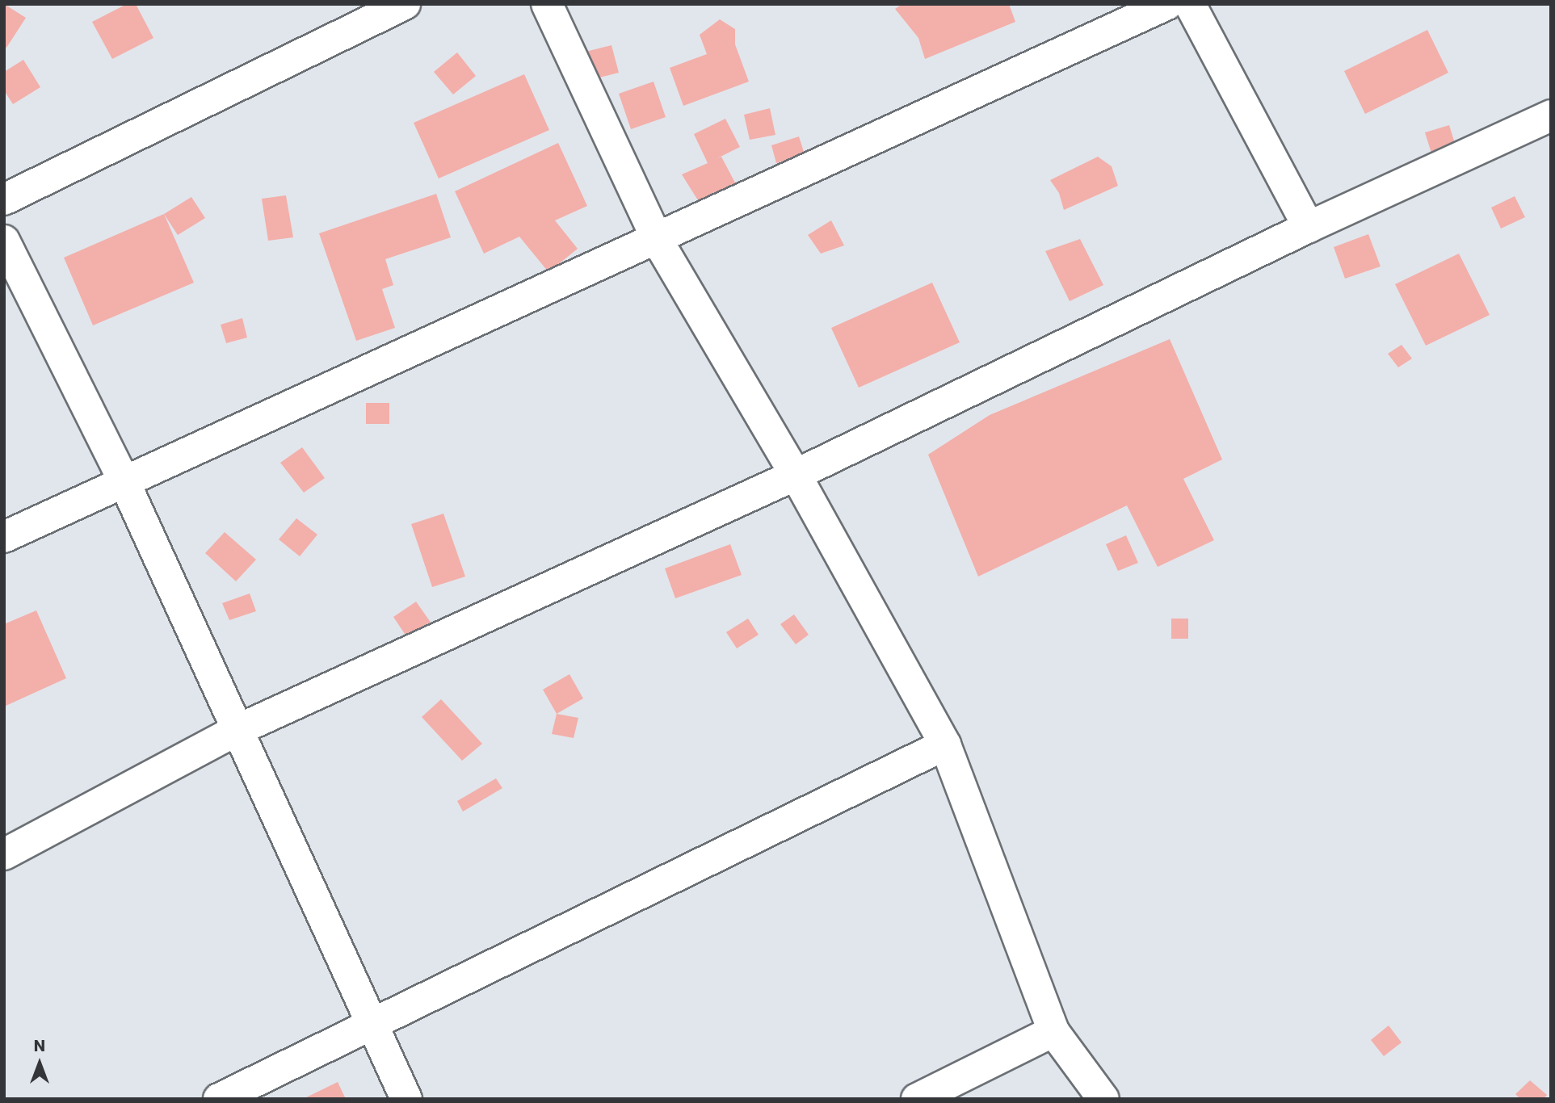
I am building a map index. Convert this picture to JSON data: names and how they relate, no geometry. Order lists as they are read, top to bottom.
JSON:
{
  "north": "top"
}
